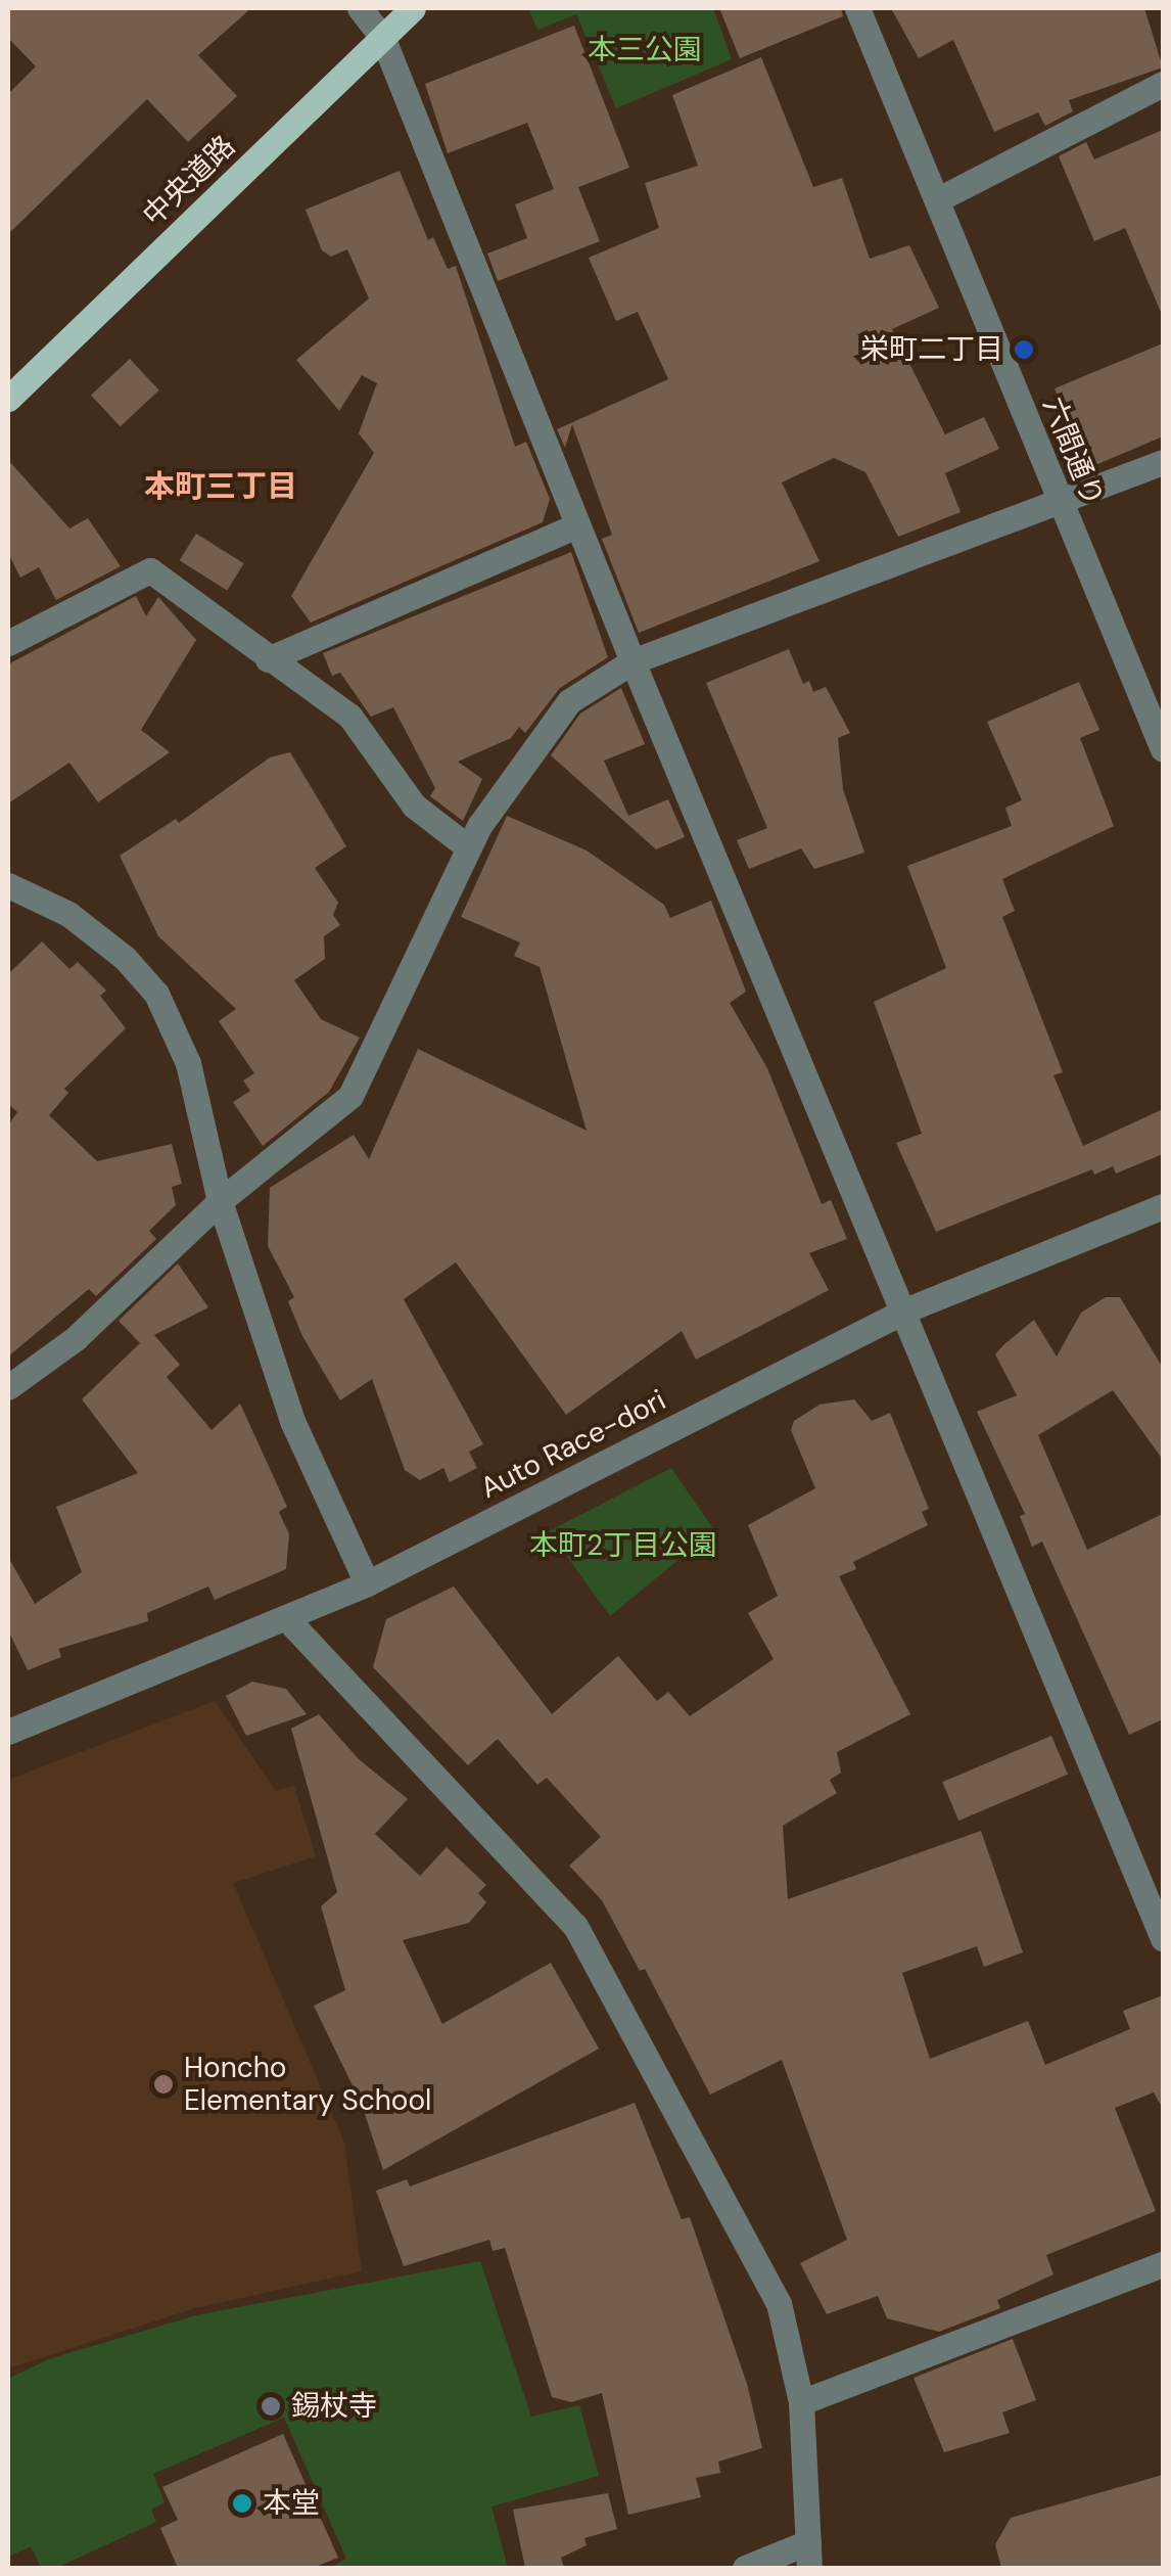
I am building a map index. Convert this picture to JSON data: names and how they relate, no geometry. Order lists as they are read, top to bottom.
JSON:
{
  "streets": {
    "main road": ["中央道路"],
    "street": ["六間通り", "Auto Race-dori"]
  },
  "districts": ["本町三丁目"],
  "parks": ["本三公園", "本町2丁目公園"],
  "places": [
    "栄町二丁目",
    "Honcho Elementary School",
    "錫杖寺",
    "本堂"
  ]
}
